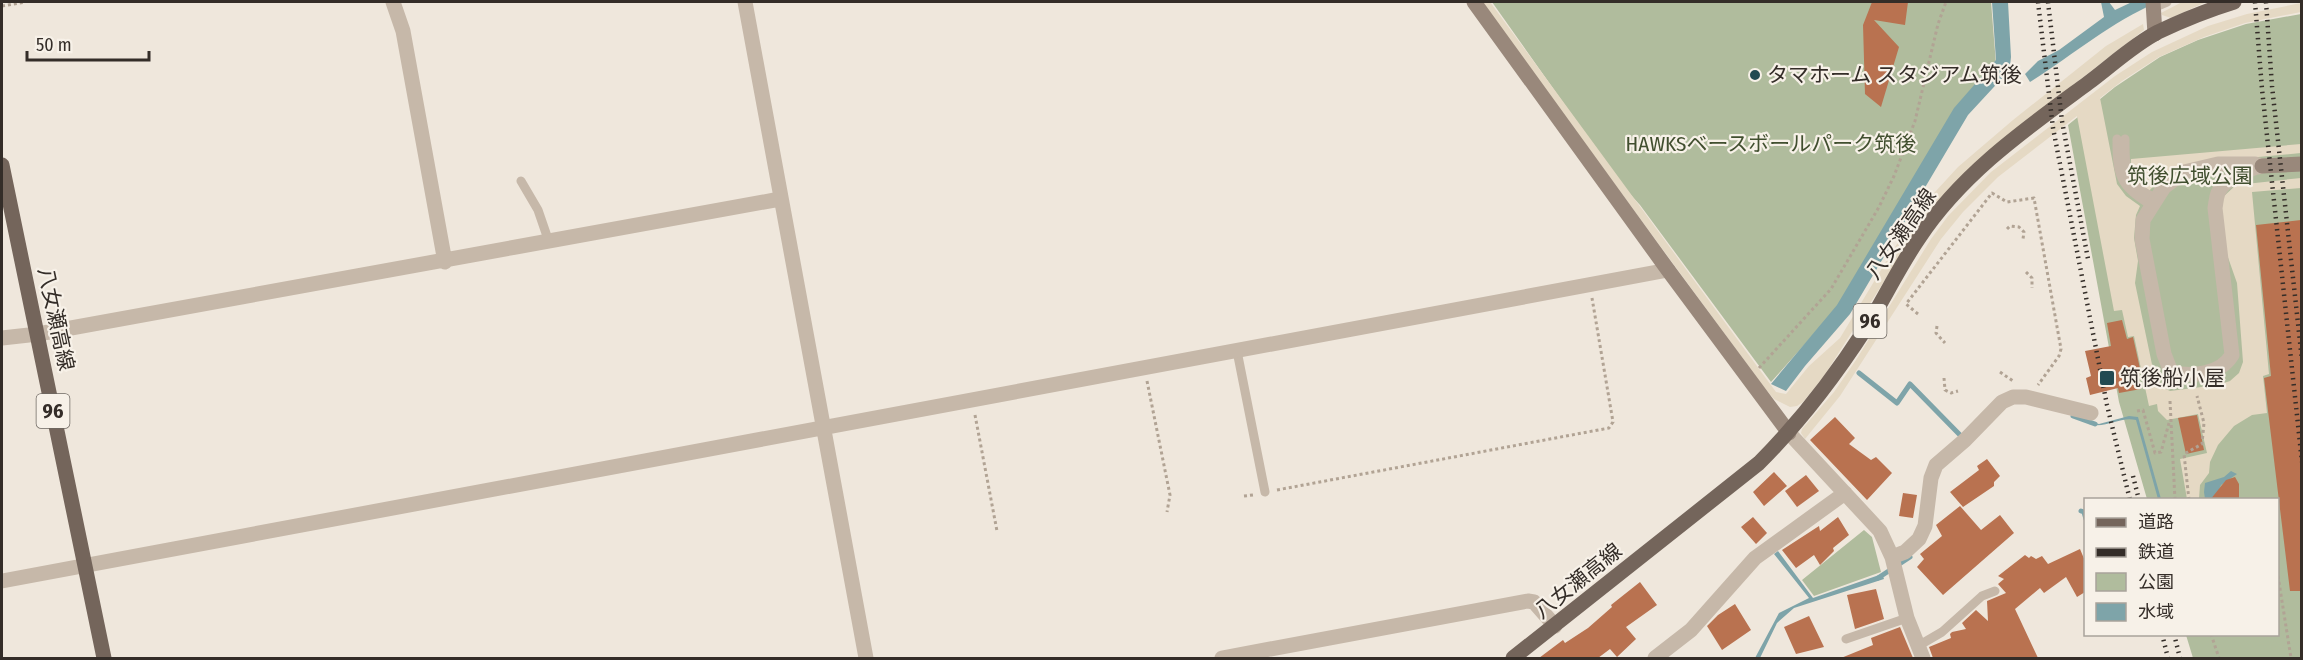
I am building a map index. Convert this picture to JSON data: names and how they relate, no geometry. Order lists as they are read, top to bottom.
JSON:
{
  "streets": {
    "main road": ["八女瀬高線", "96"]
  },
  "parks": ["HAWKSベースボールパーク筑後", "筑後広域公園"],
  "places": {
    "other": ["タマホーム スタジアム筑後"],
    "transit": ["筑後船小屋"]
  },
  "legend": [
    "道路",
    "鉄道",
    "公園",
    "水域"
  ],
  "scale_bar": "50 m"
}
